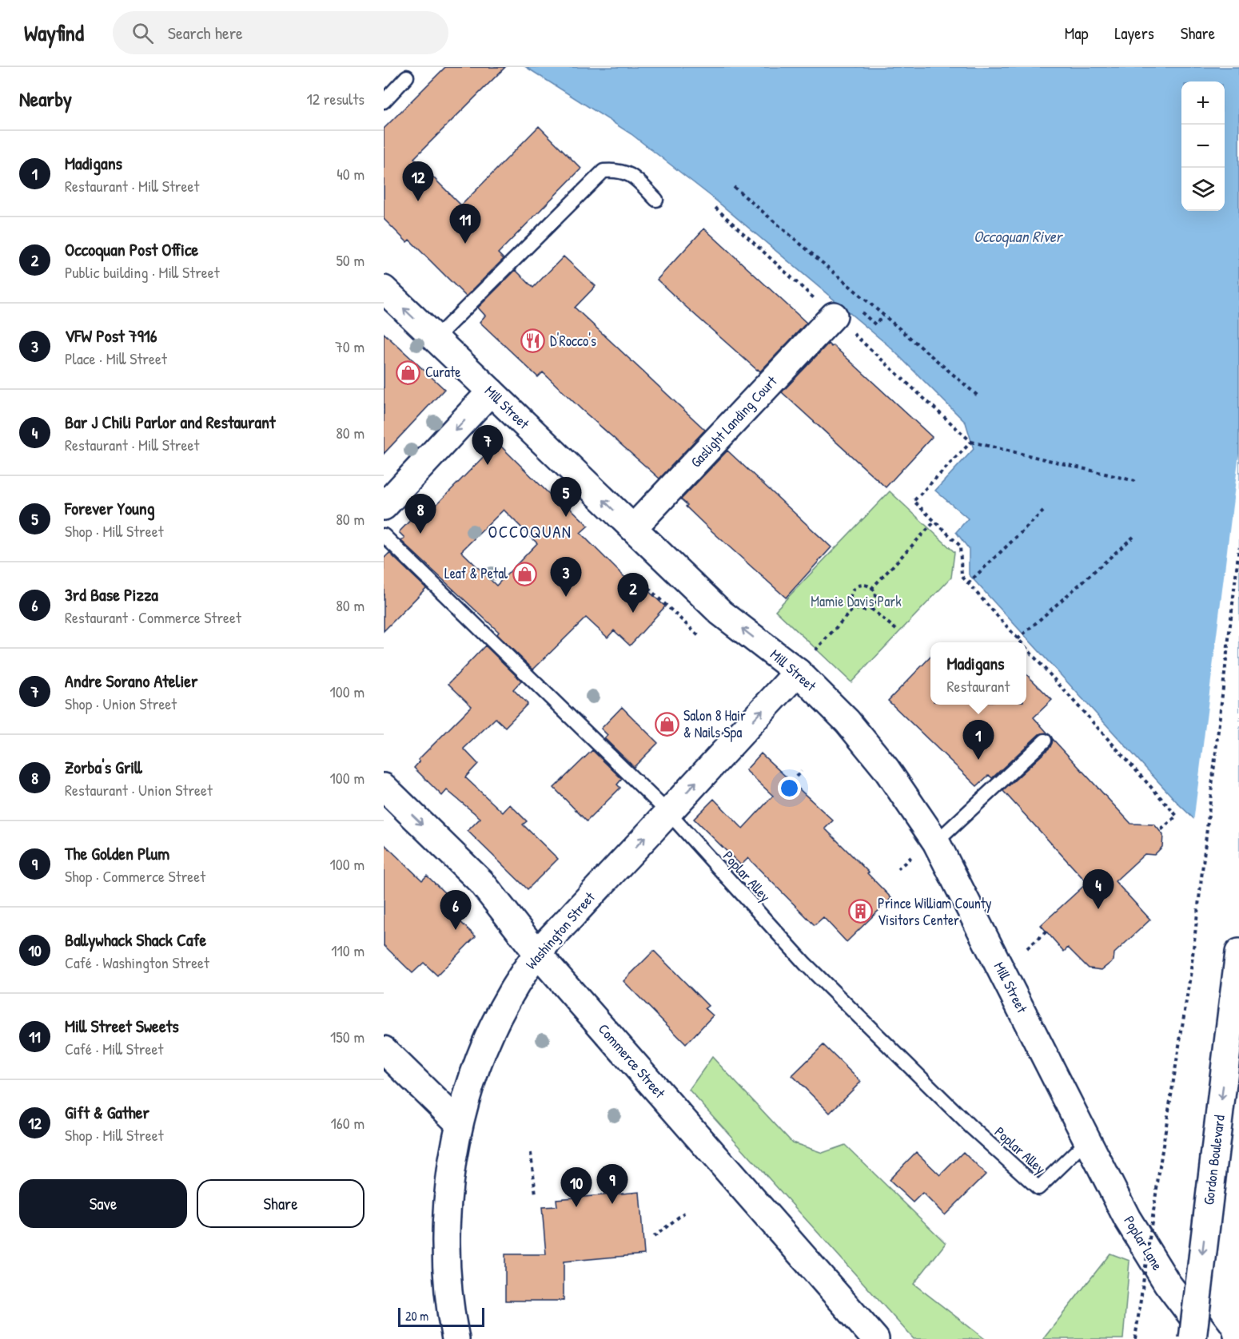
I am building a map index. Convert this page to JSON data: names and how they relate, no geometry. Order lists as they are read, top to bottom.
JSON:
{
  "streets": {
    "main road": [
      "Mill Street",
      "Gaslight Landing Court",
      "Washington Street",
      "Commerce Street",
      "Gordon Boulevard",
      "Poplar Lane"
    ],
    "lane": ["Poplar Alley"]
  },
  "crossings": [
    ["Mill Street", "Gaslight Landing Court"],
    ["Mill Street", "Poplar Alley"],
    ["Mill Street", "Washington Street"],
    ["Mill Street", "Poplar Lane"],
    ["Poplar Alley", "Washington Street"],
    ["Poplar Alley", "Poplar Lane"],
    ["Washington Street", "Commerce Street"]
  ],
  "one_way": ["Mill Street", "Washington Street", "Gordon Boulevard"],
  "districts": ["OCCOQUAN"],
  "water": ["Occoquan River"],
  "parks": ["Mamie Davis Park"],
  "places": {
    "restaurant": ["D'Rocco's"],
    "shop": ["Curate", "Leaf & Petal", "Salon 8 Hair & Nails Spa"],
    "building": ["Prince William County Visitors Center"]
  },
  "scale_bar": "20 m",
  "page": {
    "header": "Wayfind",
    "search": "Search here",
    "nav": ["Map", "Layers", "Share"],
    "heading": ["Nearby", "12 results"],
    "map_buttons": ["+", "−"],
    "list": [
      {
        "mark": "1",
        "name": "Madigans",
        "note": "Restaurant · Mill Street",
        "value": "40 m"
      },
      {
        "mark": "2",
        "name": "Occoquan Post Office",
        "note": "Public building · Mill Street",
        "value": "50 m"
      },
      {
        "mark": "3",
        "name": "VFW Post 7916",
        "note": "Place · Mill Street",
        "value": "70 m"
      },
      {
        "mark": "4",
        "name": "Bar J Chili Parlor and Restaurant",
        "note": "Restaurant · Mill Street",
        "value": "80 m"
      },
      {
        "mark": "5",
        "name": "Forever Young",
        "note": "Shop · Mill Street",
        "value": "80 m"
      },
      {
        "mark": "6",
        "name": "3rd Base Pizza",
        "note": "Restaurant · Commerce Street",
        "value": "80 m"
      },
      {
        "mark": "7",
        "name": "Andre Sorano Atelier",
        "note": "Shop · Union Street",
        "value": "100 m"
      },
      {
        "mark": "8",
        "name": "Zorba's Grill",
        "note": "Restaurant · Union Street",
        "value": "100 m"
      },
      {
        "mark": "9",
        "name": "The Golden Plum",
        "note": "Shop · Commerce Street",
        "value": "100 m"
      },
      {
        "mark": "10",
        "name": "Ballywhack Shack Cafe",
        "note": "Café · Washington Street",
        "value": "110 m"
      },
      {
        "mark": "11",
        "name": "Mill Street Sweets",
        "note": "Café · Mill Street",
        "value": "150 m"
      },
      {
        "mark": "12",
        "name": "Gift & Gather",
        "note": "Shop · Mill Street",
        "value": "160 m"
      }
    ],
    "pins": [
      "12",
      "11",
      "7",
      "5",
      "8",
      "3",
      "2",
      "1",
      "4",
      "6",
      "9",
      "10"
    ],
    "popup": ["Madigans", "Restaurant"],
    "buttons": ["Save", "Share"],
    "scale": "20 m"
  }
}
